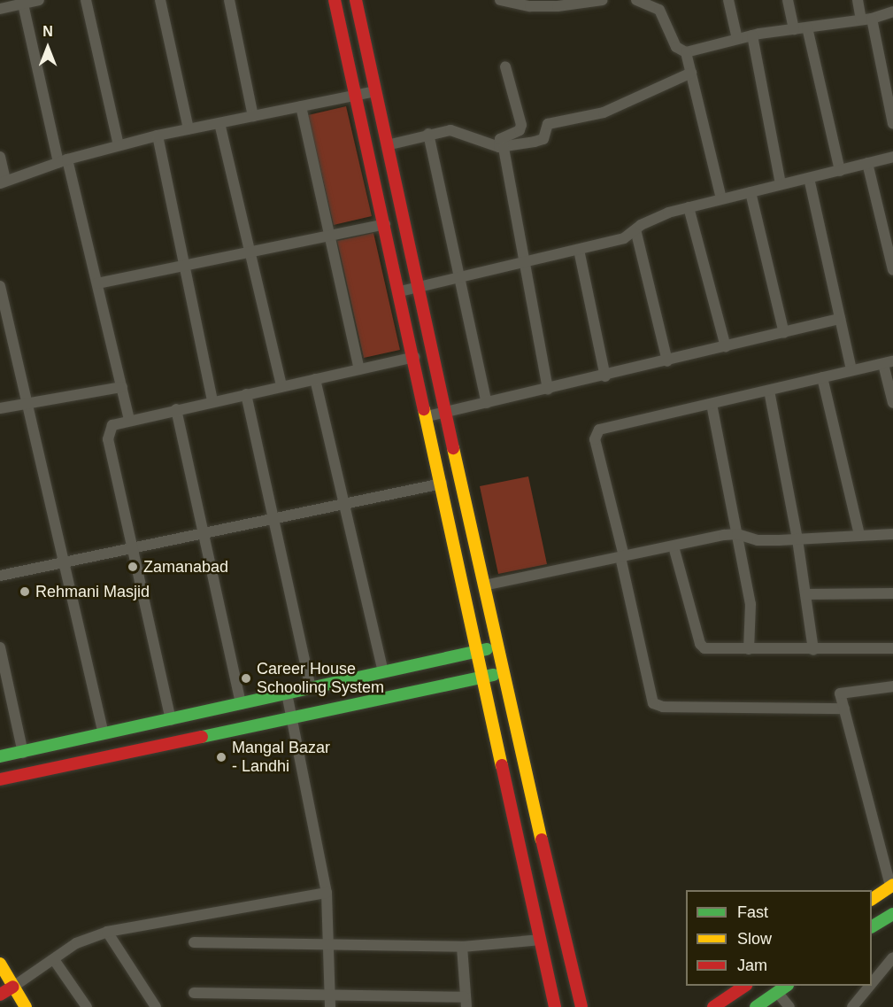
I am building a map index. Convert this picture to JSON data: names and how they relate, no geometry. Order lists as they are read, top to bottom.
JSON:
{
  "places": [
    "Zamanabad",
    "Rehmani Masjid",
    "Career House Schooling System",
    "Mangal Bazar - Landhi"
  ],
  "legend": ["Fast", "Slow", "Jam"],
  "north": "top"
}
